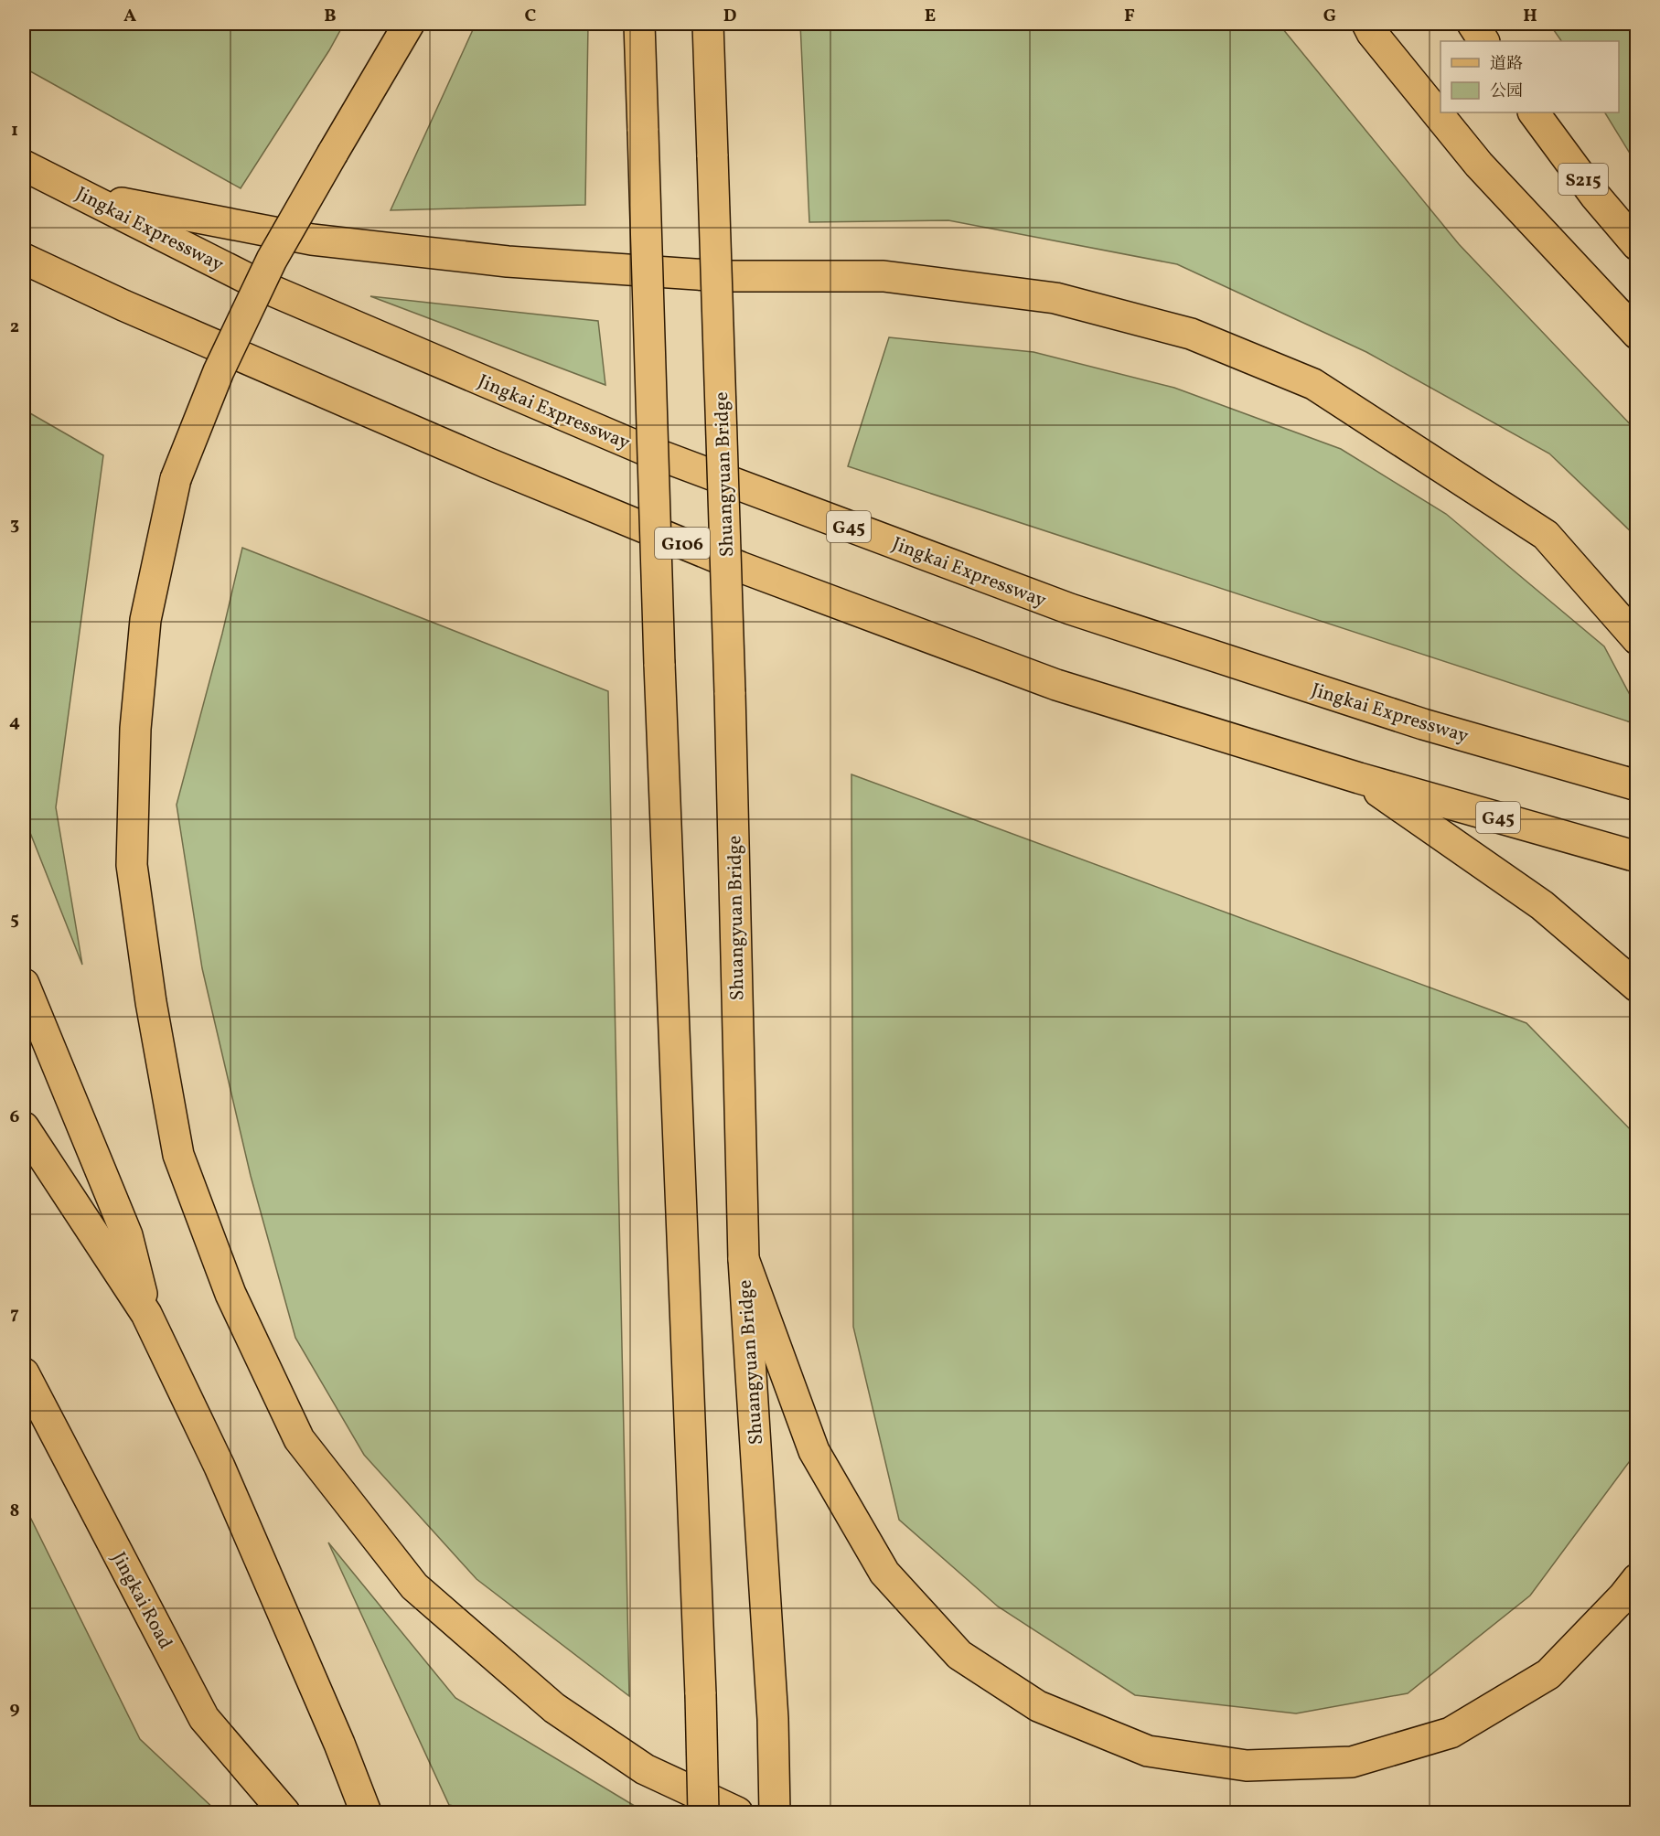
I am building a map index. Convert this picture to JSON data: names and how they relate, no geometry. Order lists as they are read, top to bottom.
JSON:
{
  "streets": {
    "main road": [
      "S215",
      "Jingkai Expressway",
      "Shuangyuan Bridge",
      "G45",
      "G106",
      "Jingkai Road"
    ]
  },
  "crossings": [
    ["G45", "G106"]
  ],
  "legend": ["道路", "公园"],
  "grid": {
    "columns": [
      "A",
      "B",
      "C",
      "D",
      "E",
      "F",
      "G",
      "H"
    ],
    "rows": [
      "1",
      "2",
      "3",
      "4",
      "5",
      "6",
      "7",
      "8",
      "9"
    ]
  }
}
